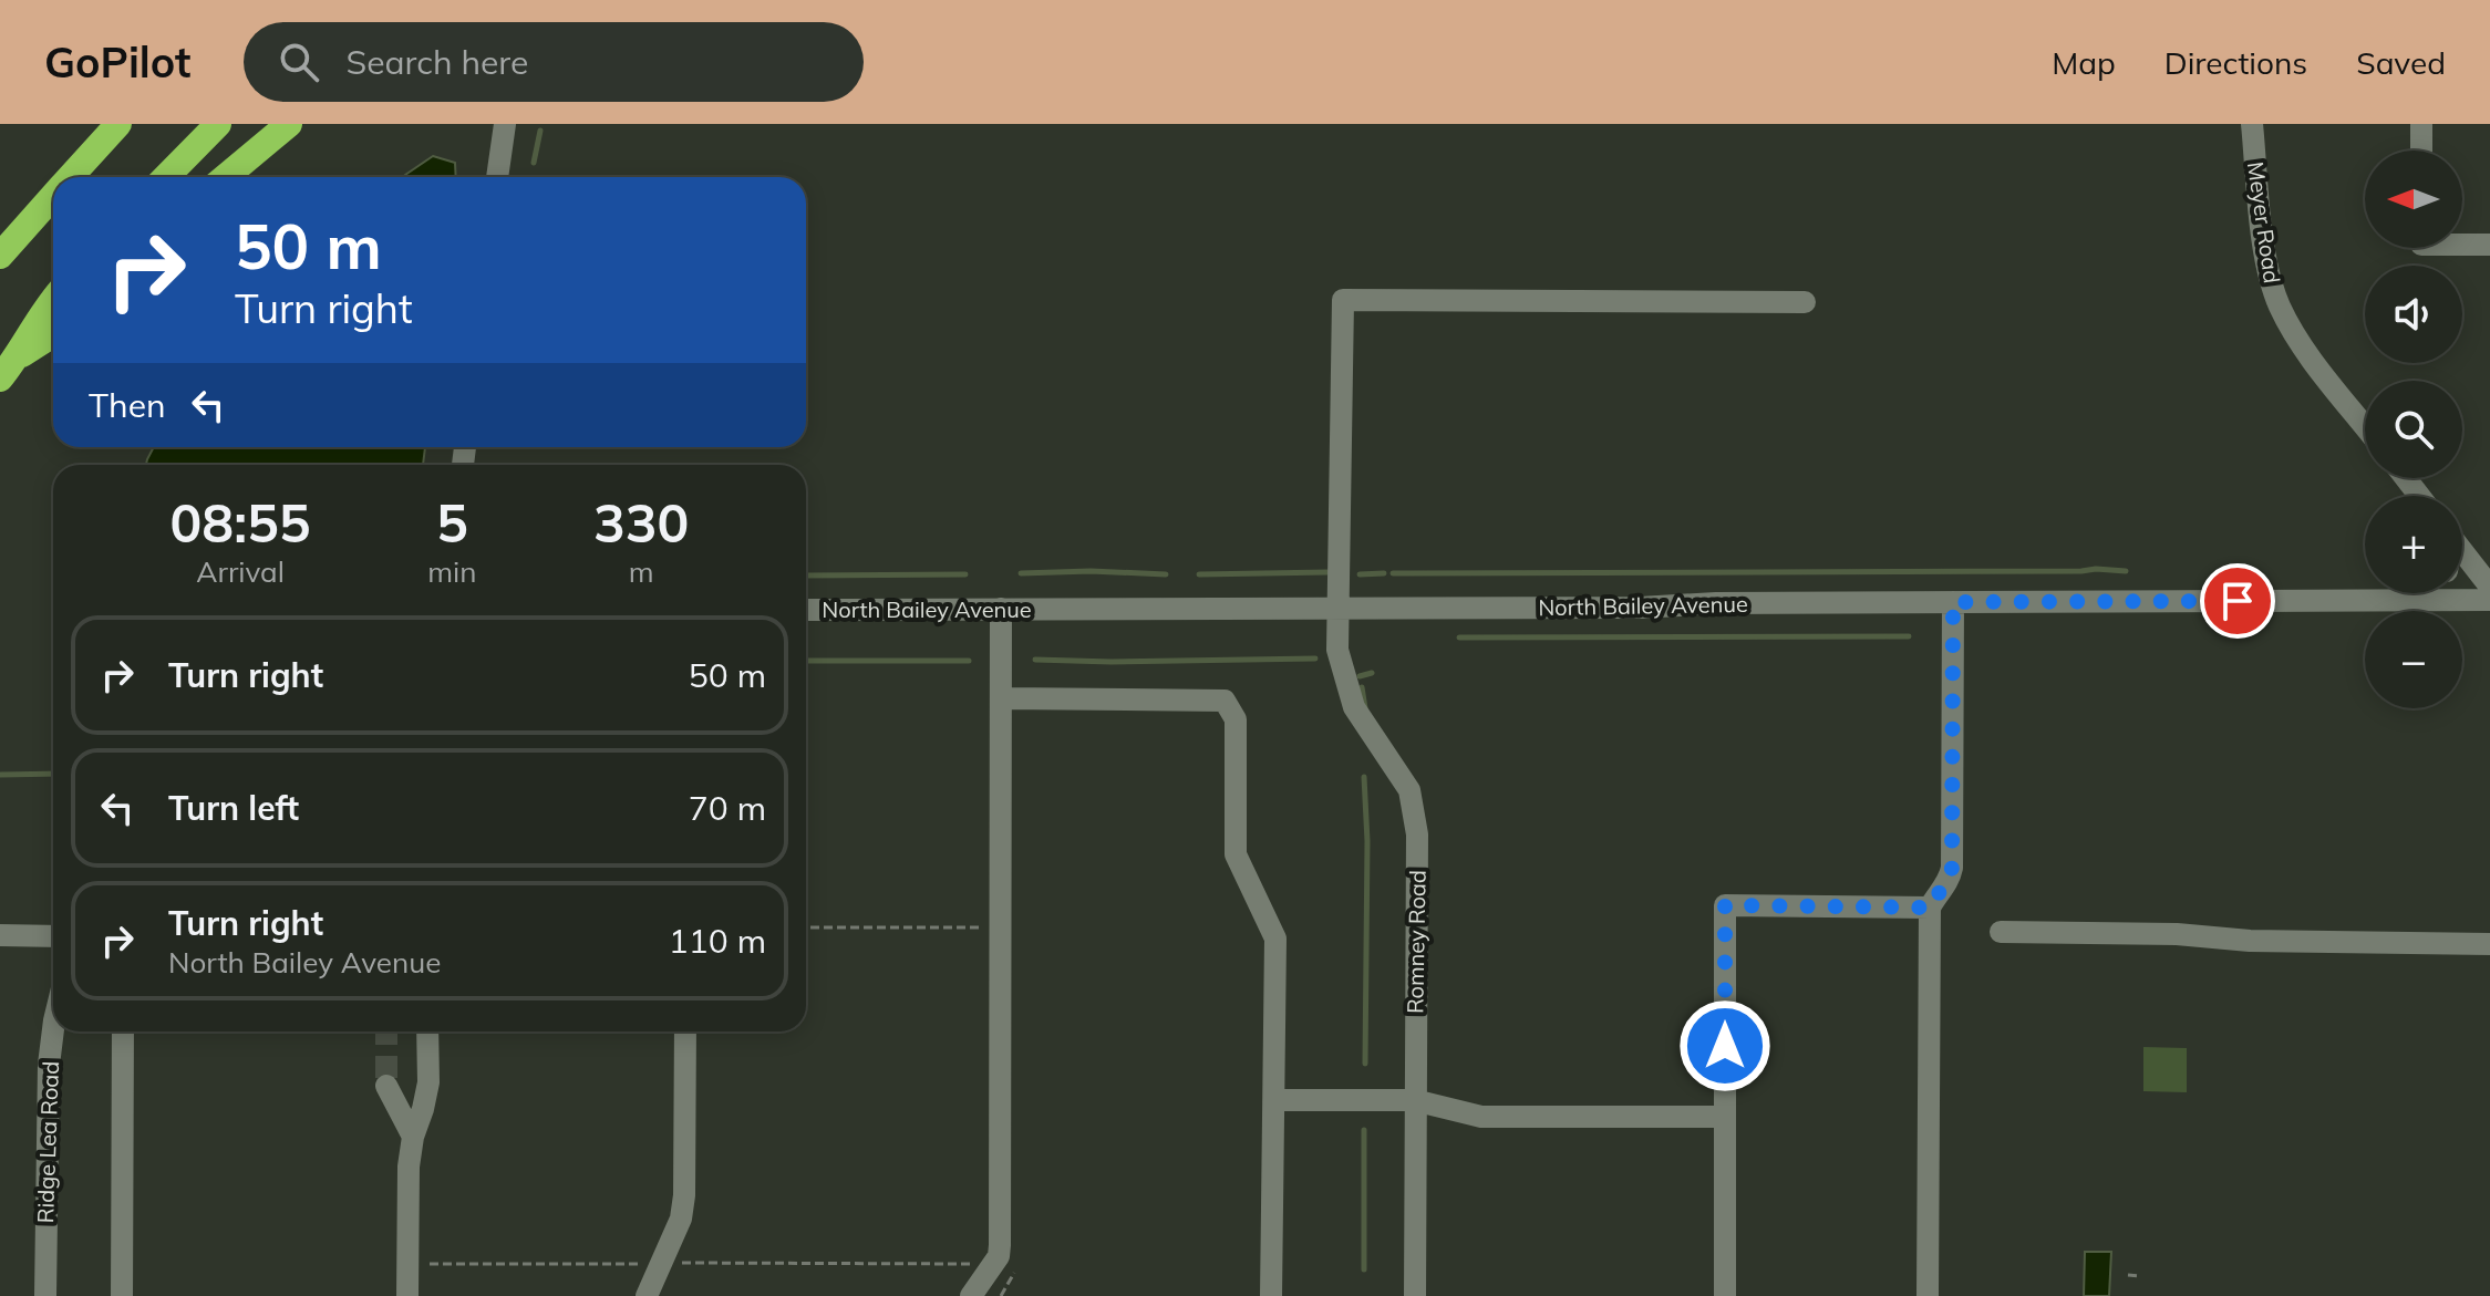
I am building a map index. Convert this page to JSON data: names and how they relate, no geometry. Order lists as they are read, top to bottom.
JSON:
{
  "streets": {
    "street": [
      "Meyer Road",
      "North Bailey Avenue",
      "Romney Road",
      "Ridge Lea Road"
    ]
  },
  "crossings": [
    ["North Bailey Avenue", "Romney Road"]
  ],
  "north": "left",
  "page": {
    "header": "GoPilot",
    "search": "Search here",
    "nav": ["Map", "Directions", "Saved"],
    "map_buttons": ["+", "−"],
    "turn": ["50 m", "Turn right"],
    "then": "Then",
    "eta": [
      "08:55",
      "Arrival",
      "5",
      "min",
      "330",
      "m"
    ],
    "list": [
      {
        "name": "Turn right",
        "value": "50 m"
      },
      {
        "name": "Turn left",
        "value": "70 m"
      },
      {
        "name": "Turn right",
        "note": "North Bailey Avenue",
        "value": "110 m"
      }
    ]
  }
}
